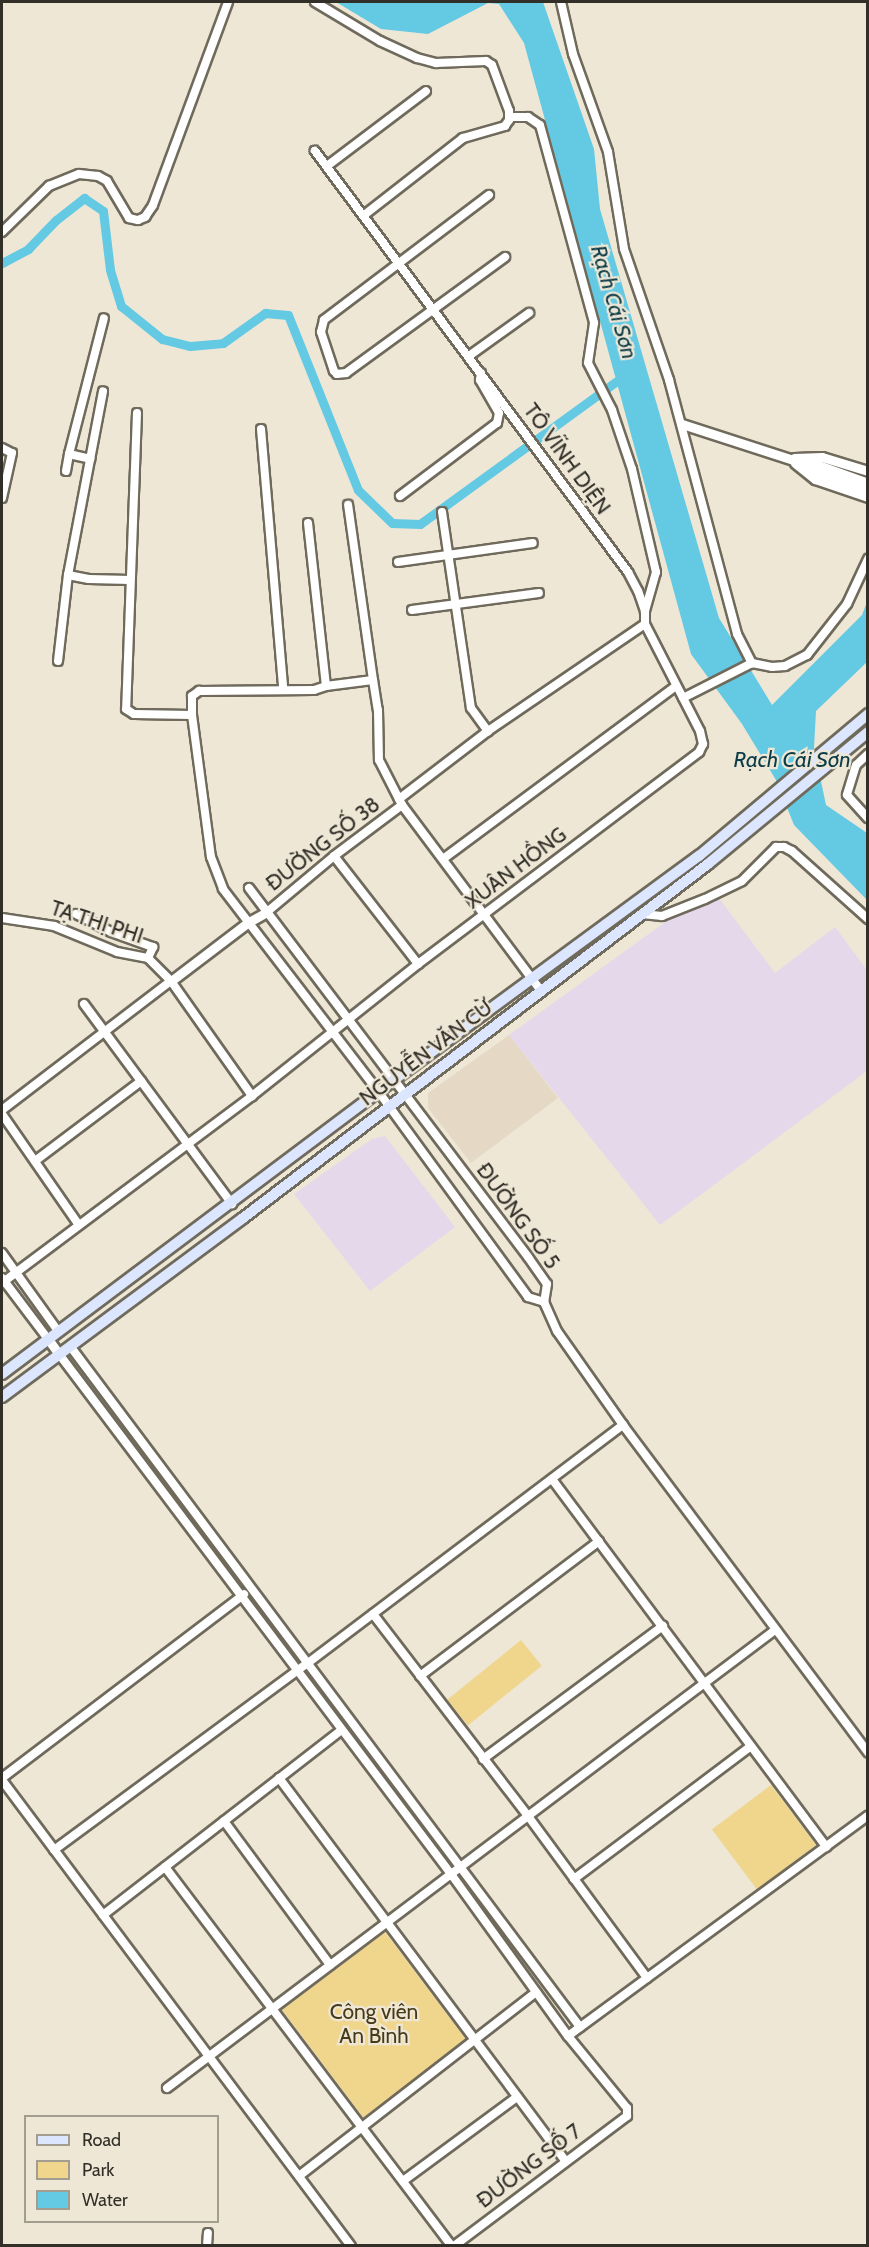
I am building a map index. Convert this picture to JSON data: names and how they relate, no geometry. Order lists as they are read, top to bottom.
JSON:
{
  "streets": {
    "main road": ["NGUYỄN VĂN CỪ"],
    "street": [
      "TÔ VĨNH DIỆN",
      "ĐƯỜNG SỐ 38",
      "XUÂN HỒNG",
      "TẠ THỊ PHI",
      "ĐƯỜNG SỐ 5",
      "ĐƯỜNG SỐ 7"
    ]
  },
  "crossings": [
    ["TÔ VĨNH DIỆN", "ĐƯỜNG SỐ 38"],
    ["TÔ VĨNH DIỆN", "XUÂN HỒNG"],
    ["ĐƯỜNG SỐ 38", "ĐƯỜNG SỐ 5"],
    ["XUÂN HỒNG", "TẠ THỊ PHI"],
    ["XUÂN HỒNG", "ĐƯỜNG SỐ 5"],
    ["NGUYỄN VĂN CỪ", "ĐƯỜNG SỐ 5"]
  ],
  "water": ["Rạch Cái Sơn"],
  "parks": ["Công viên An Bình"],
  "legend": ["Road", "Park", "Water"]
}
